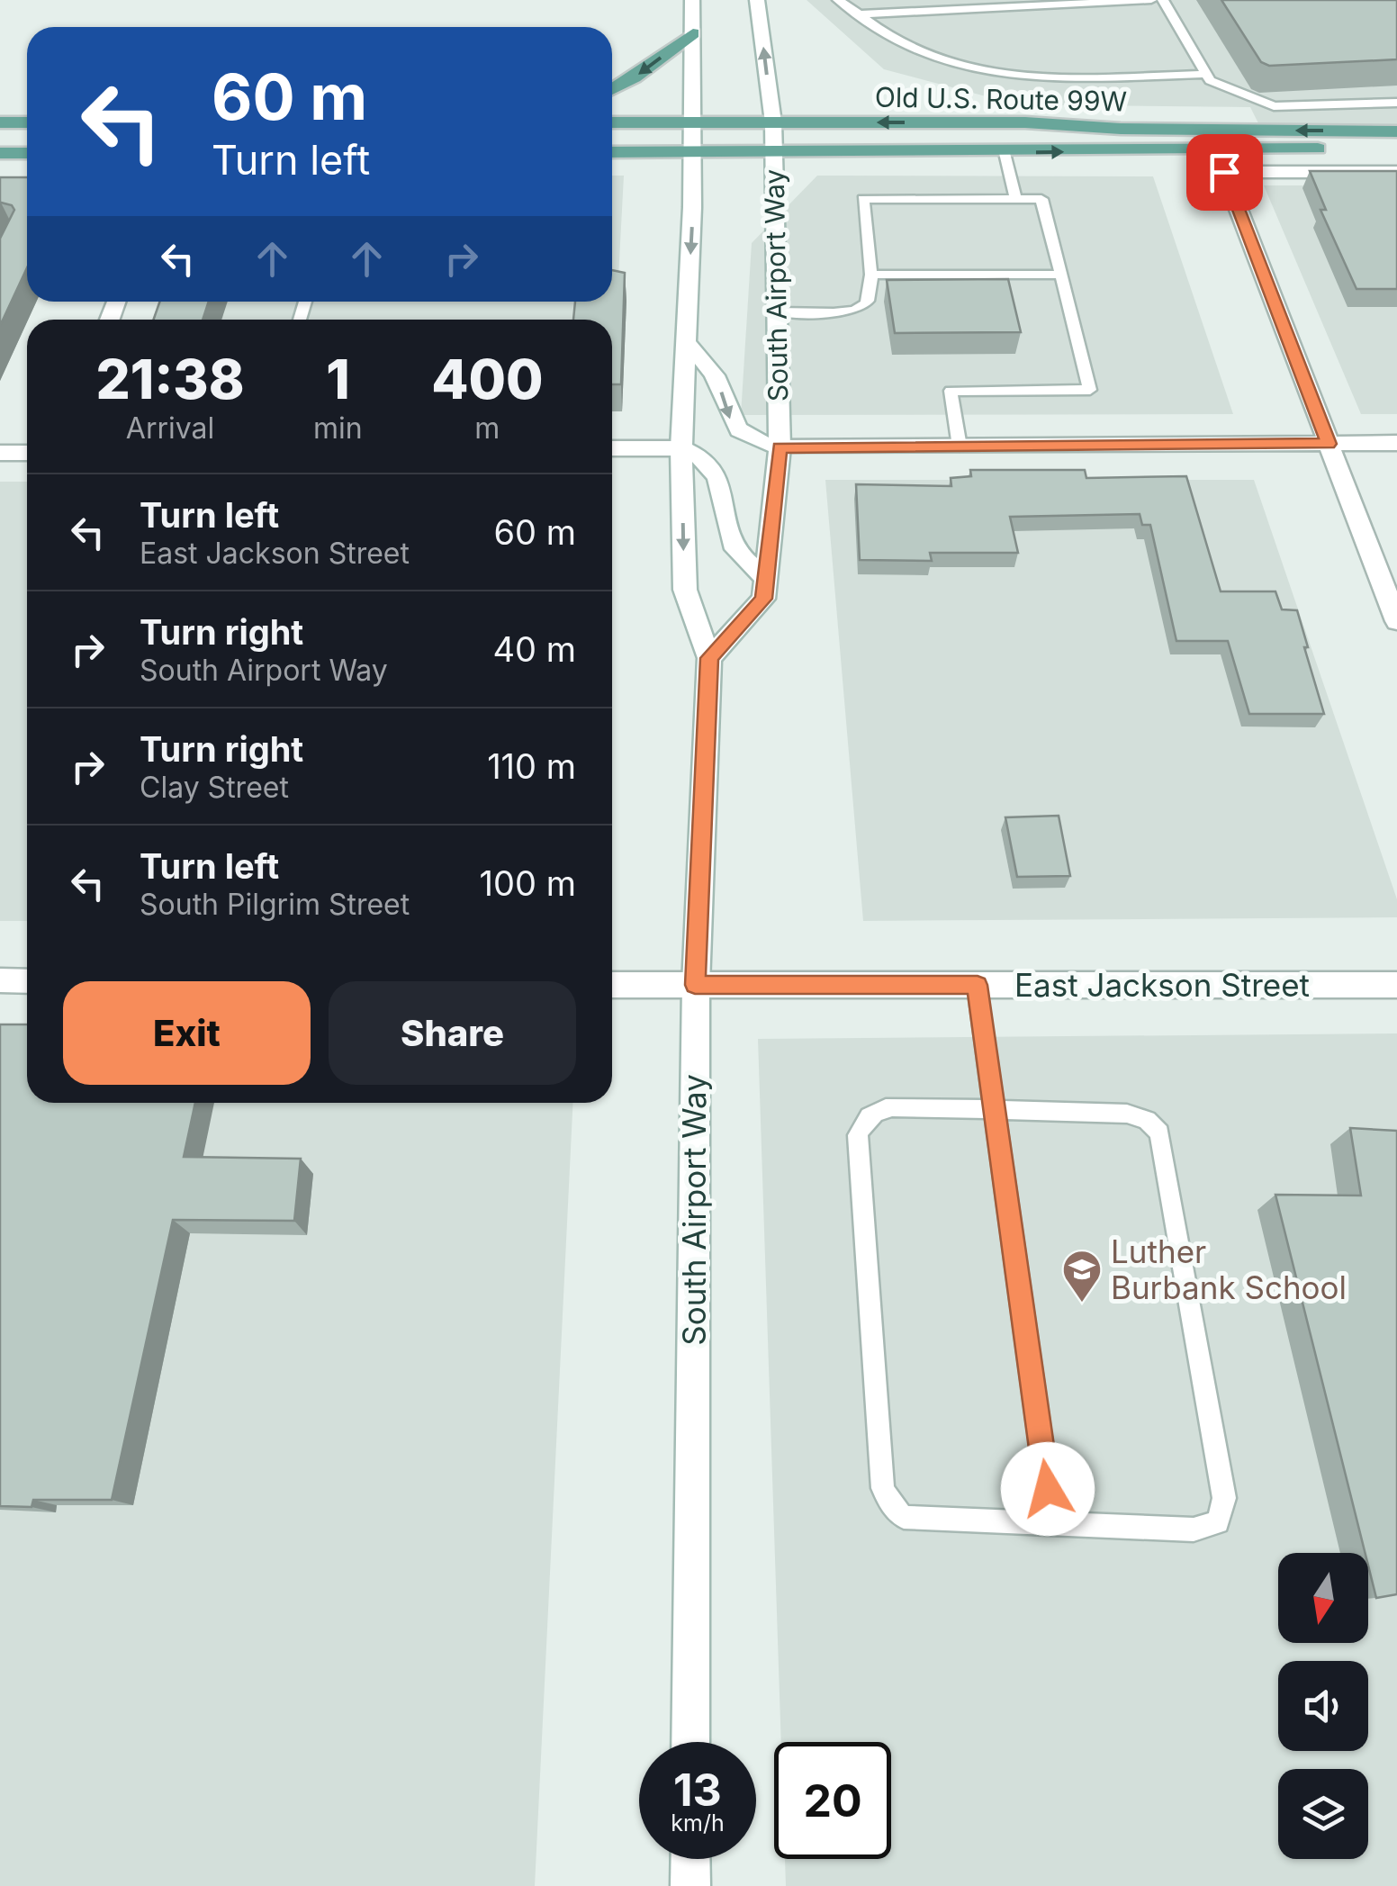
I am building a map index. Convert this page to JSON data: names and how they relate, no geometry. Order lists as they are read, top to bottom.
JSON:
{
  "streets": {
    "main road": ["Old U.S. Route 99W", "South Airport Way", "East Jackson Street"]
  },
  "crossings": [
    ["Old U.S. Route 99W", "South Airport Way"],
    ["South Airport Way", "East Jackson Street"]
  ],
  "places": {
    "school or university": ["Luther Burbank School"]
  },
  "north": "bottom",
  "page": {
    "turn": ["60 m", "Turn left"],
    "eta": [
      "21:38",
      "Arrival",
      "1",
      "min",
      "400",
      "m"
    ],
    "list": [
      {
        "name": "Turn left",
        "note": "East Jackson Street",
        "value": "60 m"
      },
      {
        "name": "Turn right",
        "note": "South Airport Way",
        "value": "40 m"
      },
      {
        "name": "Turn right",
        "note": "Clay Street",
        "value": "110 m"
      },
      {
        "name": "Turn left",
        "note": "South Pilgrim Street",
        "value": "100 m"
      }
    ],
    "buttons": ["Exit", "Share"],
    "speed": "13 km/h",
    "limit": "20"
  }
}
